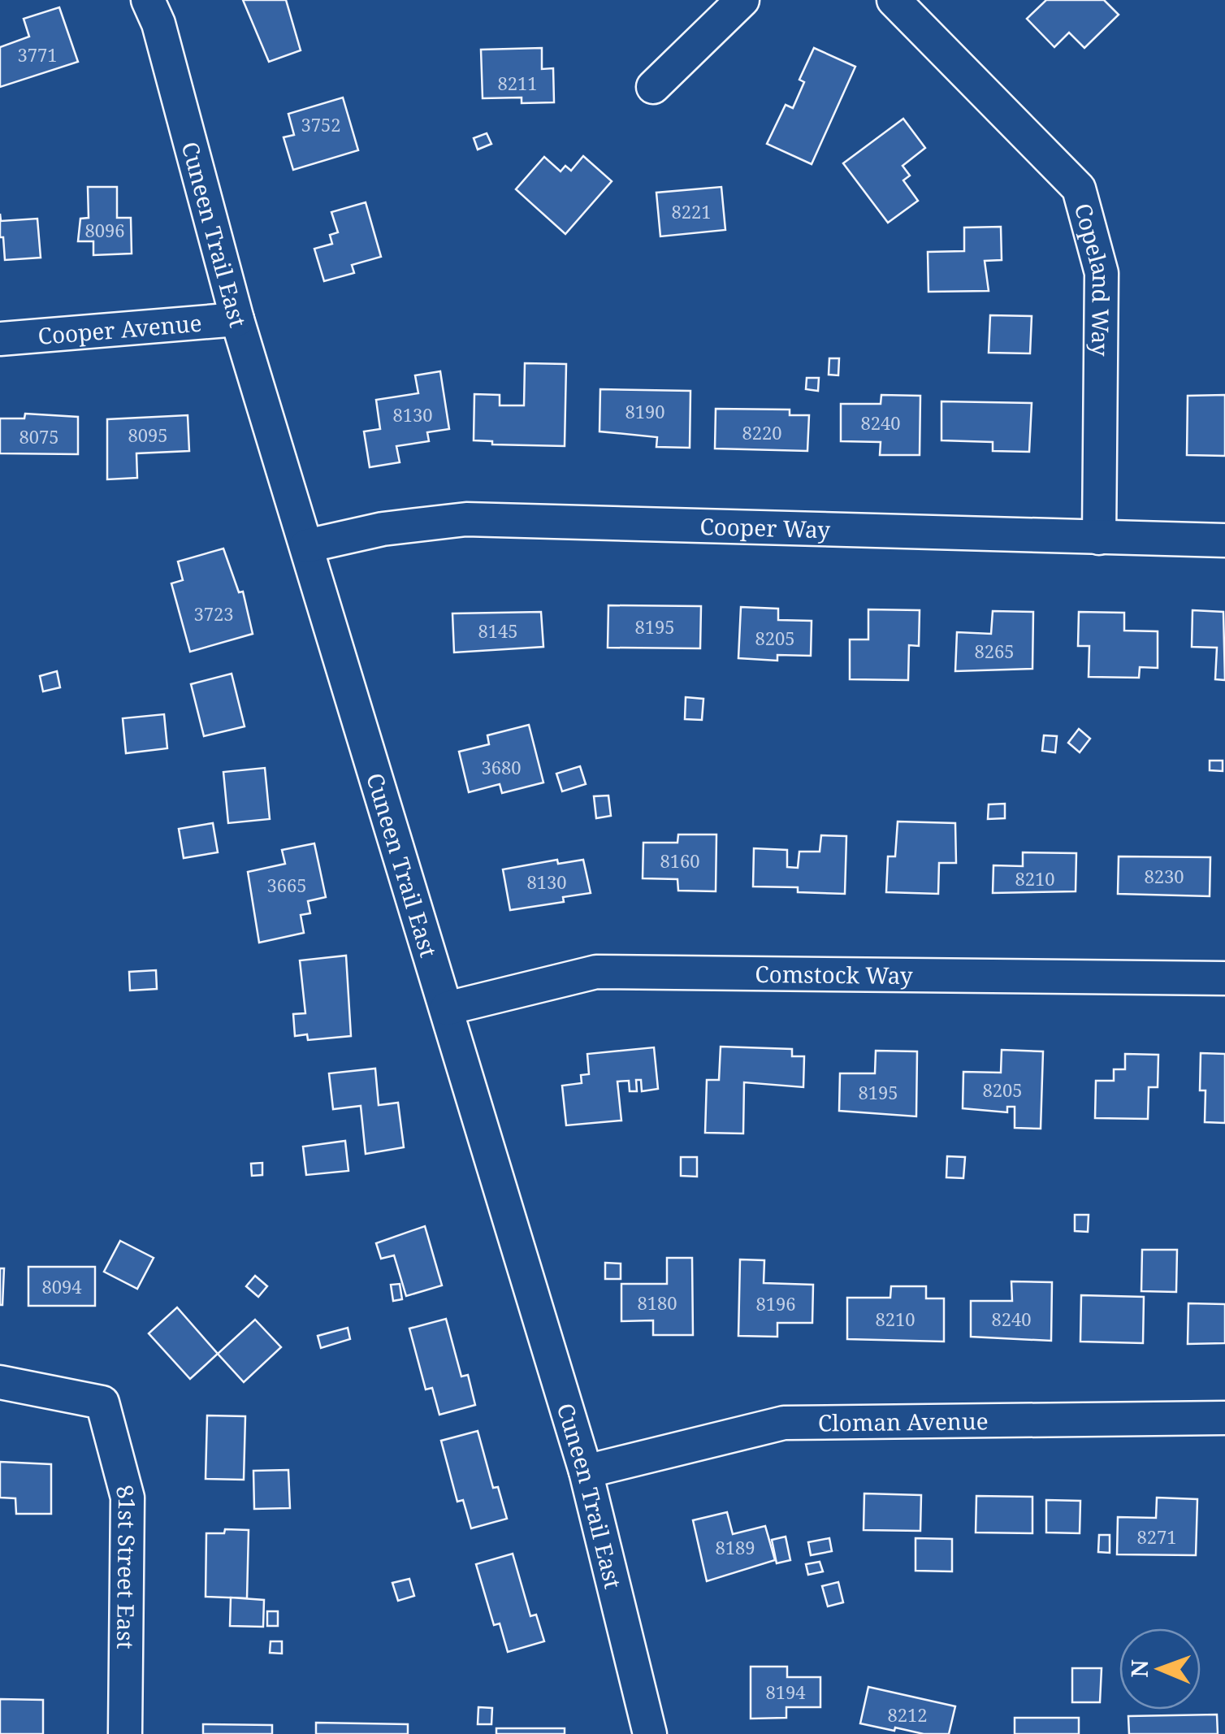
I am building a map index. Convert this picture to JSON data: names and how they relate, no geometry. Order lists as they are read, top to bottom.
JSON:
{
  "streets": {
    "street": [
      "Cuneen Trail East",
      "Copeland Way",
      "Cooper Avenue",
      "Cooper Way",
      "Comstock Way",
      "Cloman Avenue",
      "81st Street East"
    ]
  },
  "crossings": [
    ["Cuneen Trail East", "Cooper Avenue"],
    ["Cuneen Trail East", "Cooper Way"],
    ["Cuneen Trail East", "Comstock Way"],
    ["Cuneen Trail East", "Cloman Avenue"],
    ["Copeland Way", "Cooper Way"]
  ],
  "house_numbers": [
    "3771",
    "8211",
    "3752",
    "8221",
    "8096",
    "8190",
    "8130",
    "8240",
    "8220",
    "8095",
    "8075",
    "3723",
    "8195",
    "8145",
    "8205",
    "8265",
    "3680",
    "8160",
    "8230",
    "8210",
    "8130",
    "3665",
    "8205",
    "8195",
    "8094",
    "8180",
    "8196",
    "8210",
    "8240",
    "8271",
    "8189",
    "8194",
    "8212"
  ],
  "north": "left"
}
